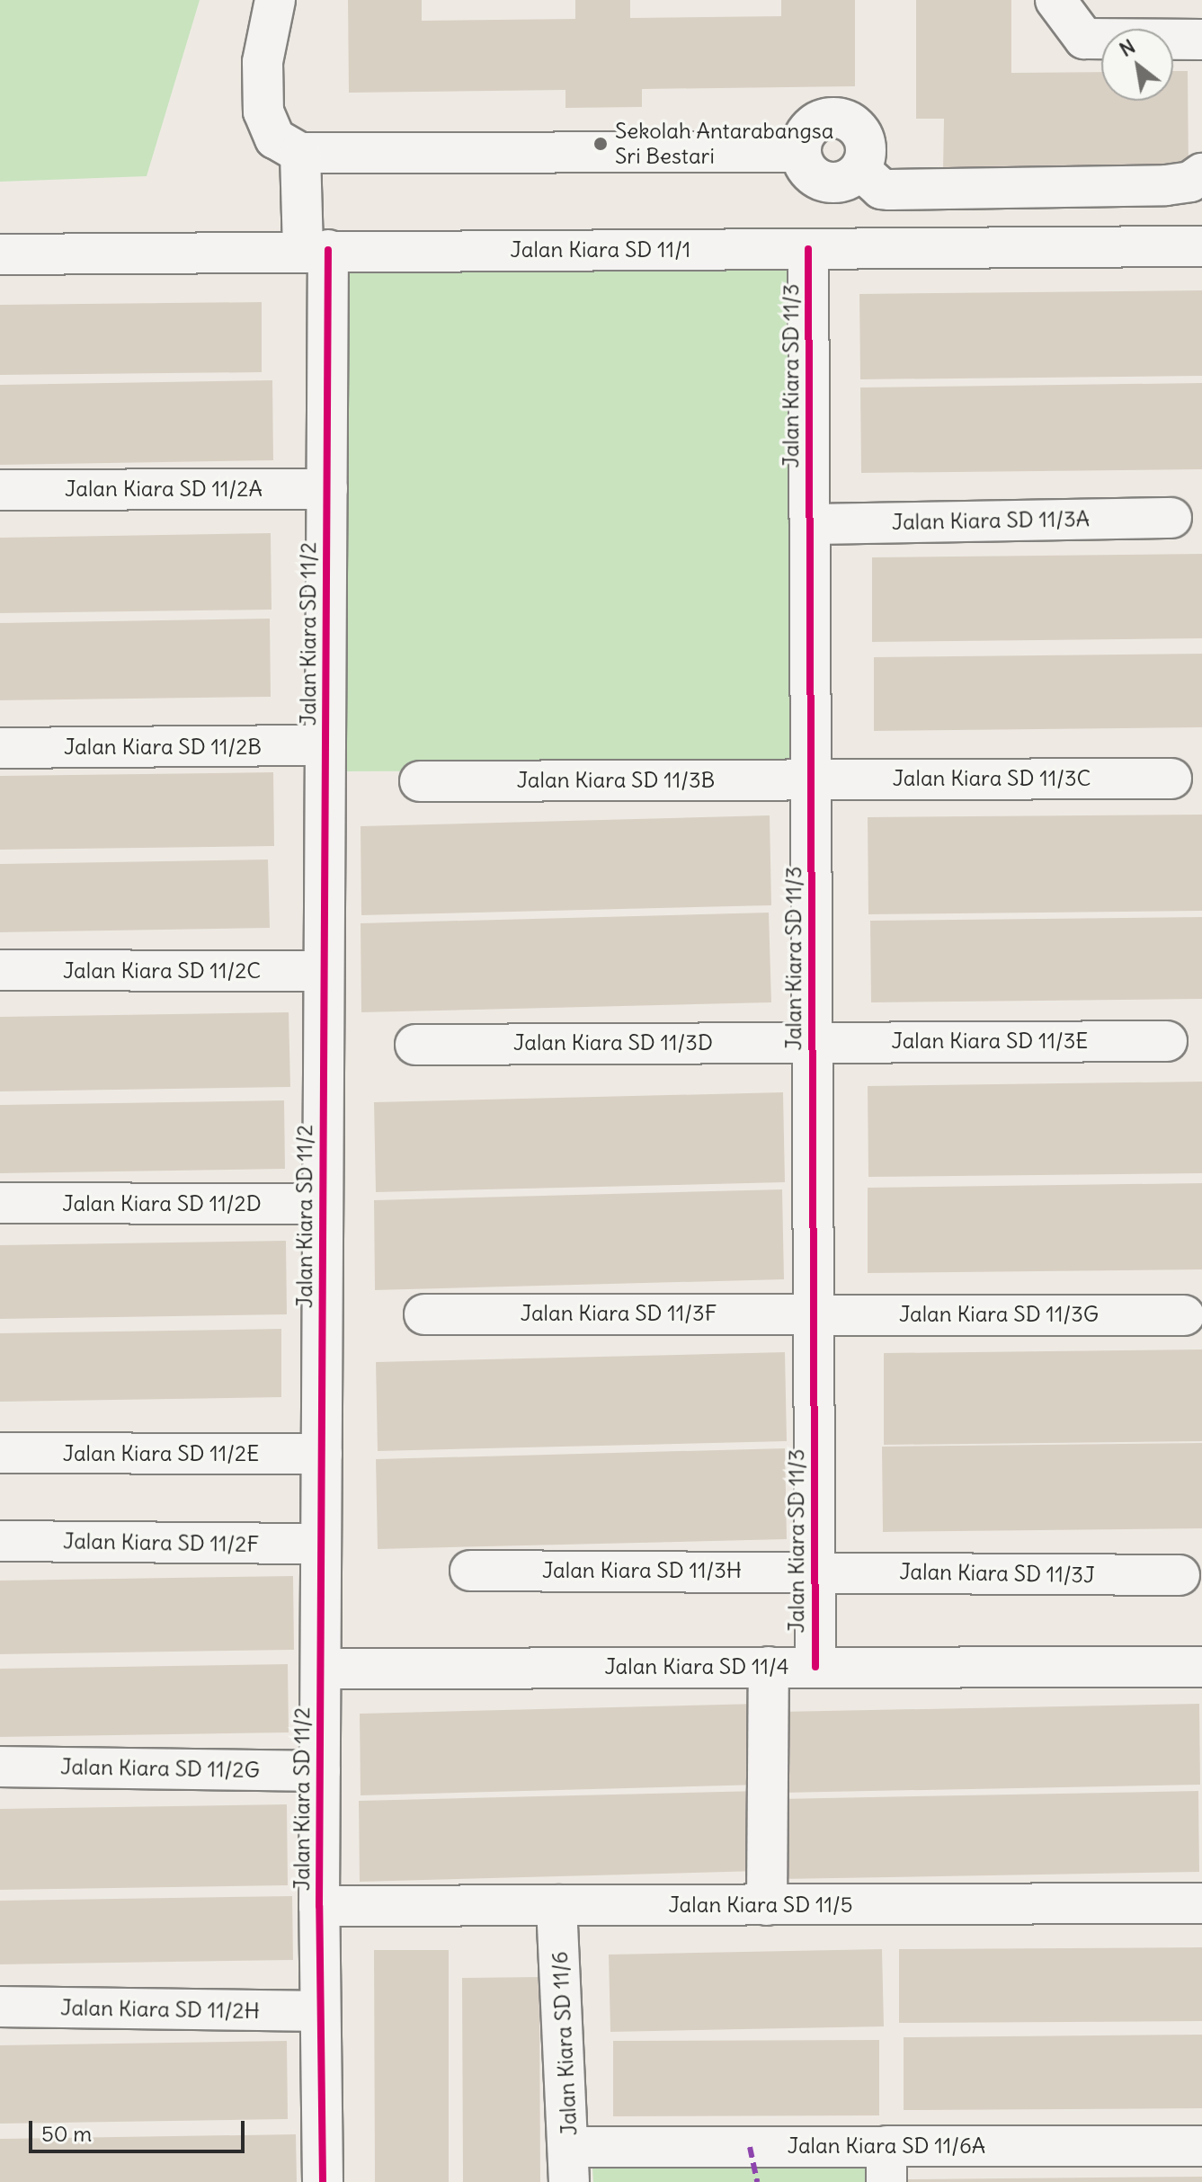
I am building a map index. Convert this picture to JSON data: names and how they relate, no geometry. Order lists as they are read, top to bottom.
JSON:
{
  "streets": {
    "street": [
      "Jalan Kiara SD 11/1",
      "Jalan Kiara SD 11/3",
      "Jalan Kiara SD 11/2A",
      "Jalan Kiara SD 11/3A",
      "Jalan Kiara SD 11/2",
      "Jalan Kiara SD 11/2B",
      "Jalan Kiara SD 11/3C",
      "Jalan Kiara SD 11/3B",
      "Jalan Kiara SD 11/2C",
      "Jalan Kiara SD 11/3E",
      "Jalan Kiara SD 11/3D",
      "Jalan Kiara SD 11/2D",
      "Jalan Kiara SD 11/3F",
      "Jalan Kiara SD 11/3G",
      "Jalan Kiara SD 11/2E",
      "Jalan Kiara SD 11/2F",
      "Jalan Kiara SD 11/3H",
      "Jalan Kiara SD 11/3J",
      "Jalan Kiara SD 11/4",
      "Jalan Kiara SD 11/2G",
      "Jalan Kiara SD 11/5",
      "Jalan Kiara SD 11/2H",
      "Jalan Kiara SD 11/6",
      "Jalan Kiara SD 11/6A"
    ]
  },
  "crossings": [
    ["Jalan Kiara SD 11/1", "Jalan Kiara SD 11/3"],
    ["Jalan Kiara SD 11/1", "Jalan Kiara SD 11/2"],
    ["Jalan Kiara SD 11/3", "Jalan Kiara SD 11/3A"],
    ["Jalan Kiara SD 11/3", "Jalan Kiara SD 11/3C"],
    ["Jalan Kiara SD 11/3", "Jalan Kiara SD 11/3B"],
    ["Jalan Kiara SD 11/3", "Jalan Kiara SD 11/3E"],
    ["Jalan Kiara SD 11/3", "Jalan Kiara SD 11/3D"],
    ["Jalan Kiara SD 11/3", "Jalan Kiara SD 11/3F"],
    ["Jalan Kiara SD 11/3", "Jalan Kiara SD 11/3G"],
    ["Jalan Kiara SD 11/3", "Jalan Kiara SD 11/3H"],
    ["Jalan Kiara SD 11/3", "Jalan Kiara SD 11/3J"],
    ["Jalan Kiara SD 11/3", "Jalan Kiara SD 11/4"],
    ["Jalan Kiara SD 11/2A", "Jalan Kiara SD 11/2"],
    ["Jalan Kiara SD 11/2", "Jalan Kiara SD 11/2B"],
    ["Jalan Kiara SD 11/2", "Jalan Kiara SD 11/2C"],
    ["Jalan Kiara SD 11/2", "Jalan Kiara SD 11/2D"],
    ["Jalan Kiara SD 11/2", "Jalan Kiara SD 11/2E"],
    ["Jalan Kiara SD 11/2", "Jalan Kiara SD 11/2F"],
    ["Jalan Kiara SD 11/2", "Jalan Kiara SD 11/4"],
    ["Jalan Kiara SD 11/2", "Jalan Kiara SD 11/2G"],
    ["Jalan Kiara SD 11/2", "Jalan Kiara SD 11/5"],
    ["Jalan Kiara SD 11/2", "Jalan Kiara SD 11/2H"],
    ["Jalan Kiara SD 11/3C", "Jalan Kiara SD 11/3B"],
    ["Jalan Kiara SD 11/3E", "Jalan Kiara SD 11/3D"],
    ["Jalan Kiara SD 11/3F", "Jalan Kiara SD 11/3G"],
    ["Jalan Kiara SD 11/3H", "Jalan Kiara SD 11/3J"],
    ["Jalan Kiara SD 11/5", "Jalan Kiara SD 11/6"],
    ["Jalan Kiara SD 11/6", "Jalan Kiara SD 11/6A"]
  ],
  "places": ["Sekolah Antarabangsa Sri Bestari"],
  "scale_bar": "50 m",
  "north": "top left"
}
